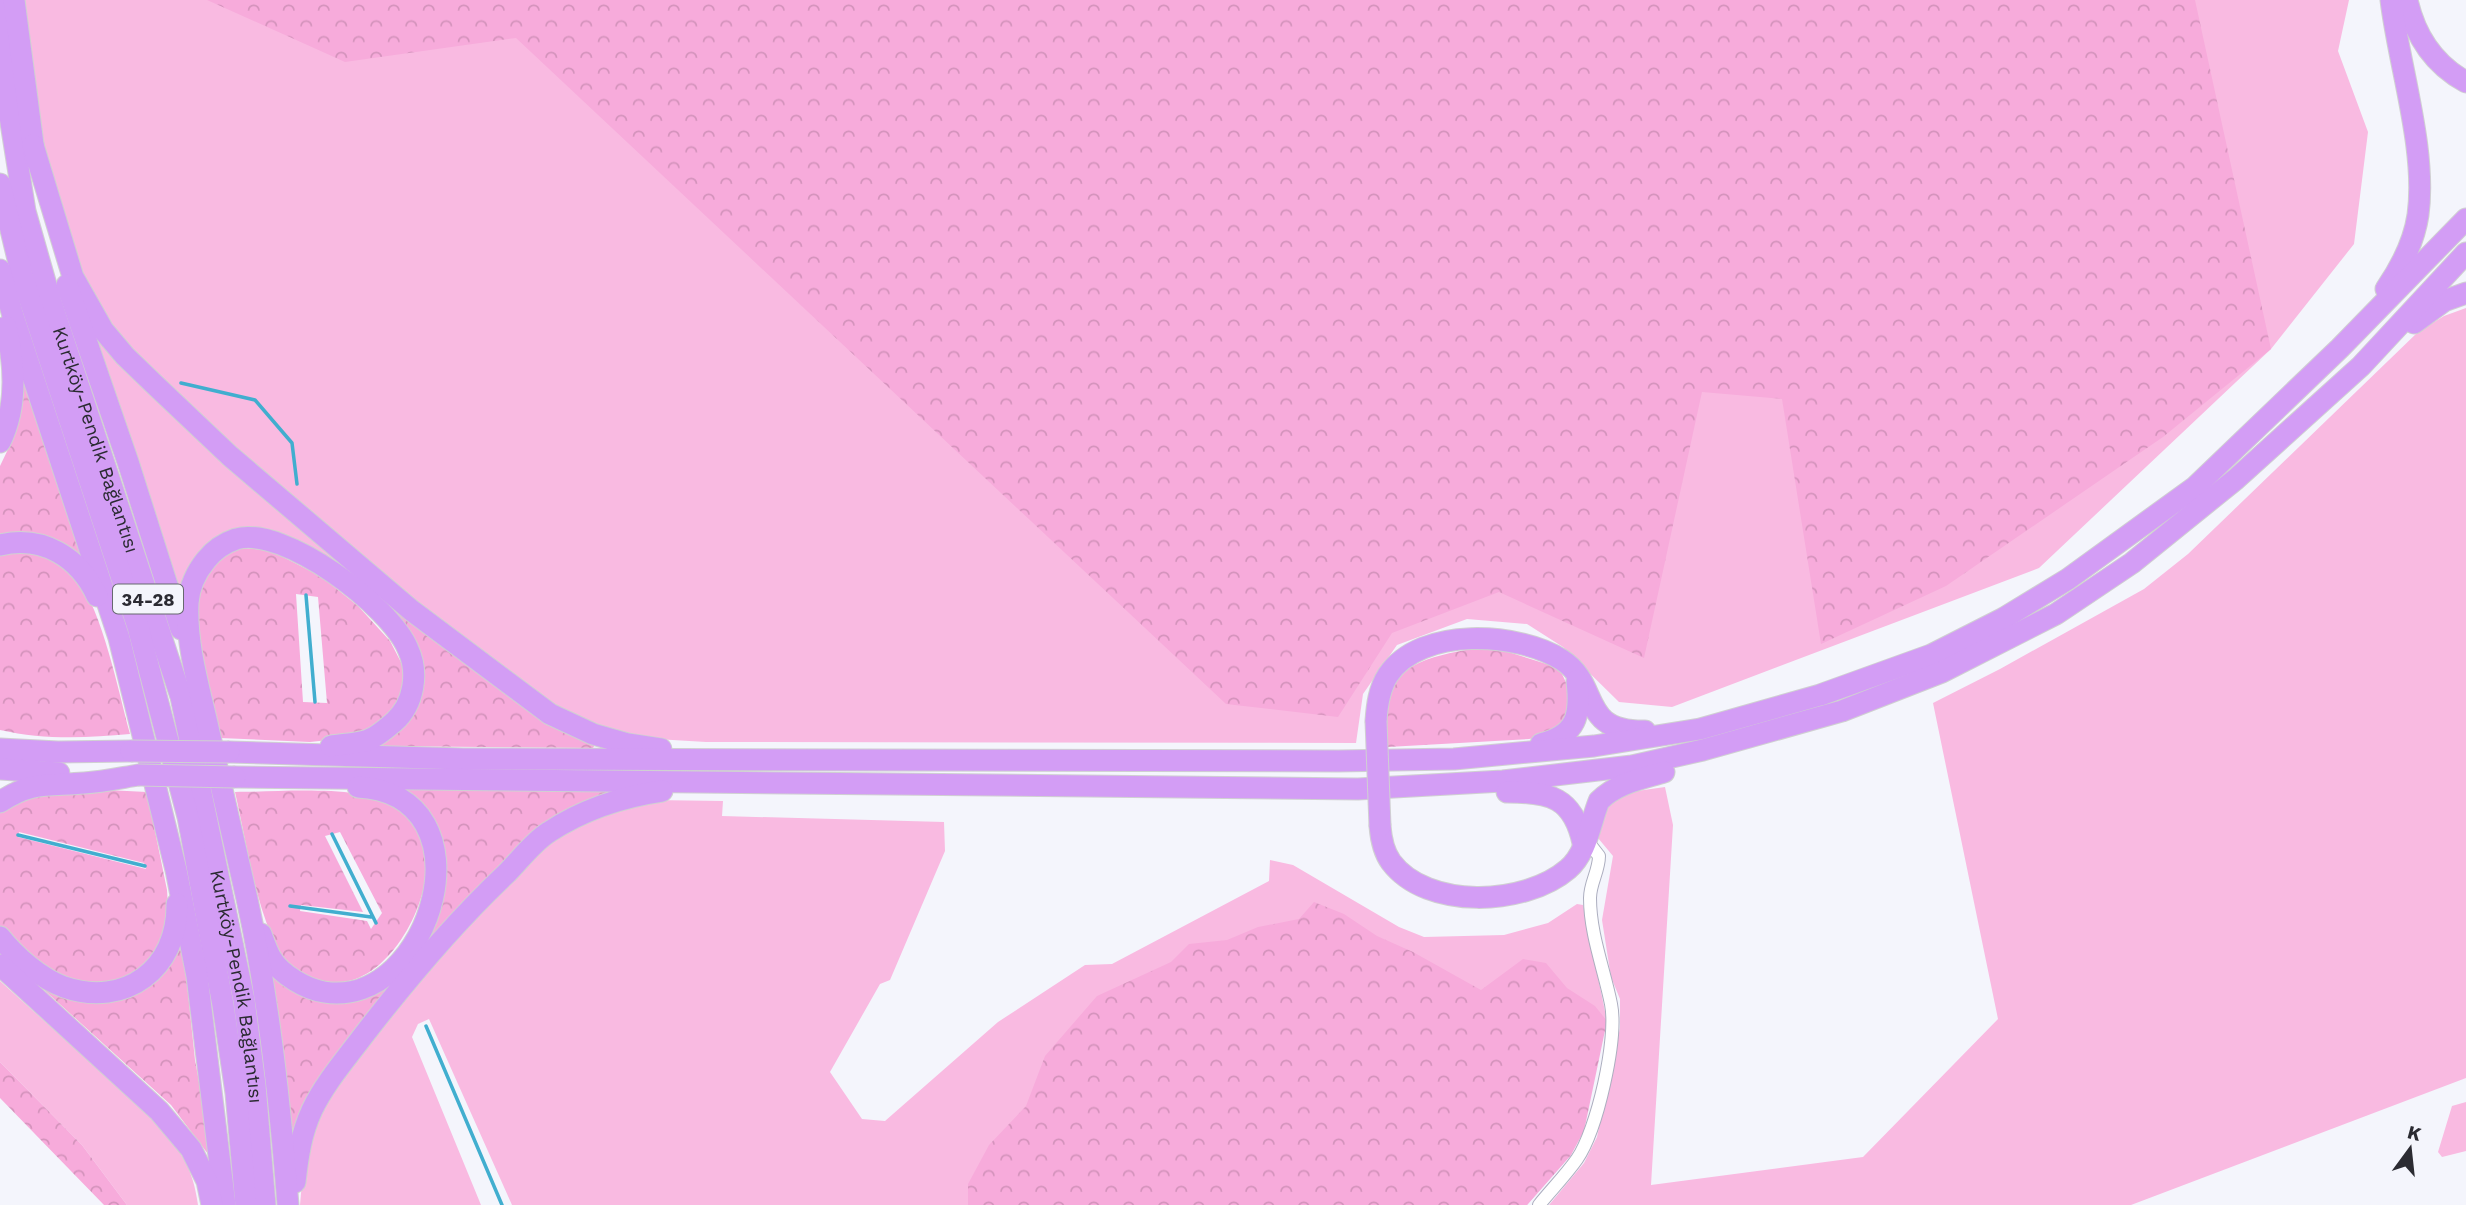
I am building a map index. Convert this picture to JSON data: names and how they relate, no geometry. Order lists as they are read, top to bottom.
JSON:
{
  "streets": {
    "highway": ["Kurtköy-Pendik Bağlantısı", "34-28"]
  },
  "north": "top"
}
